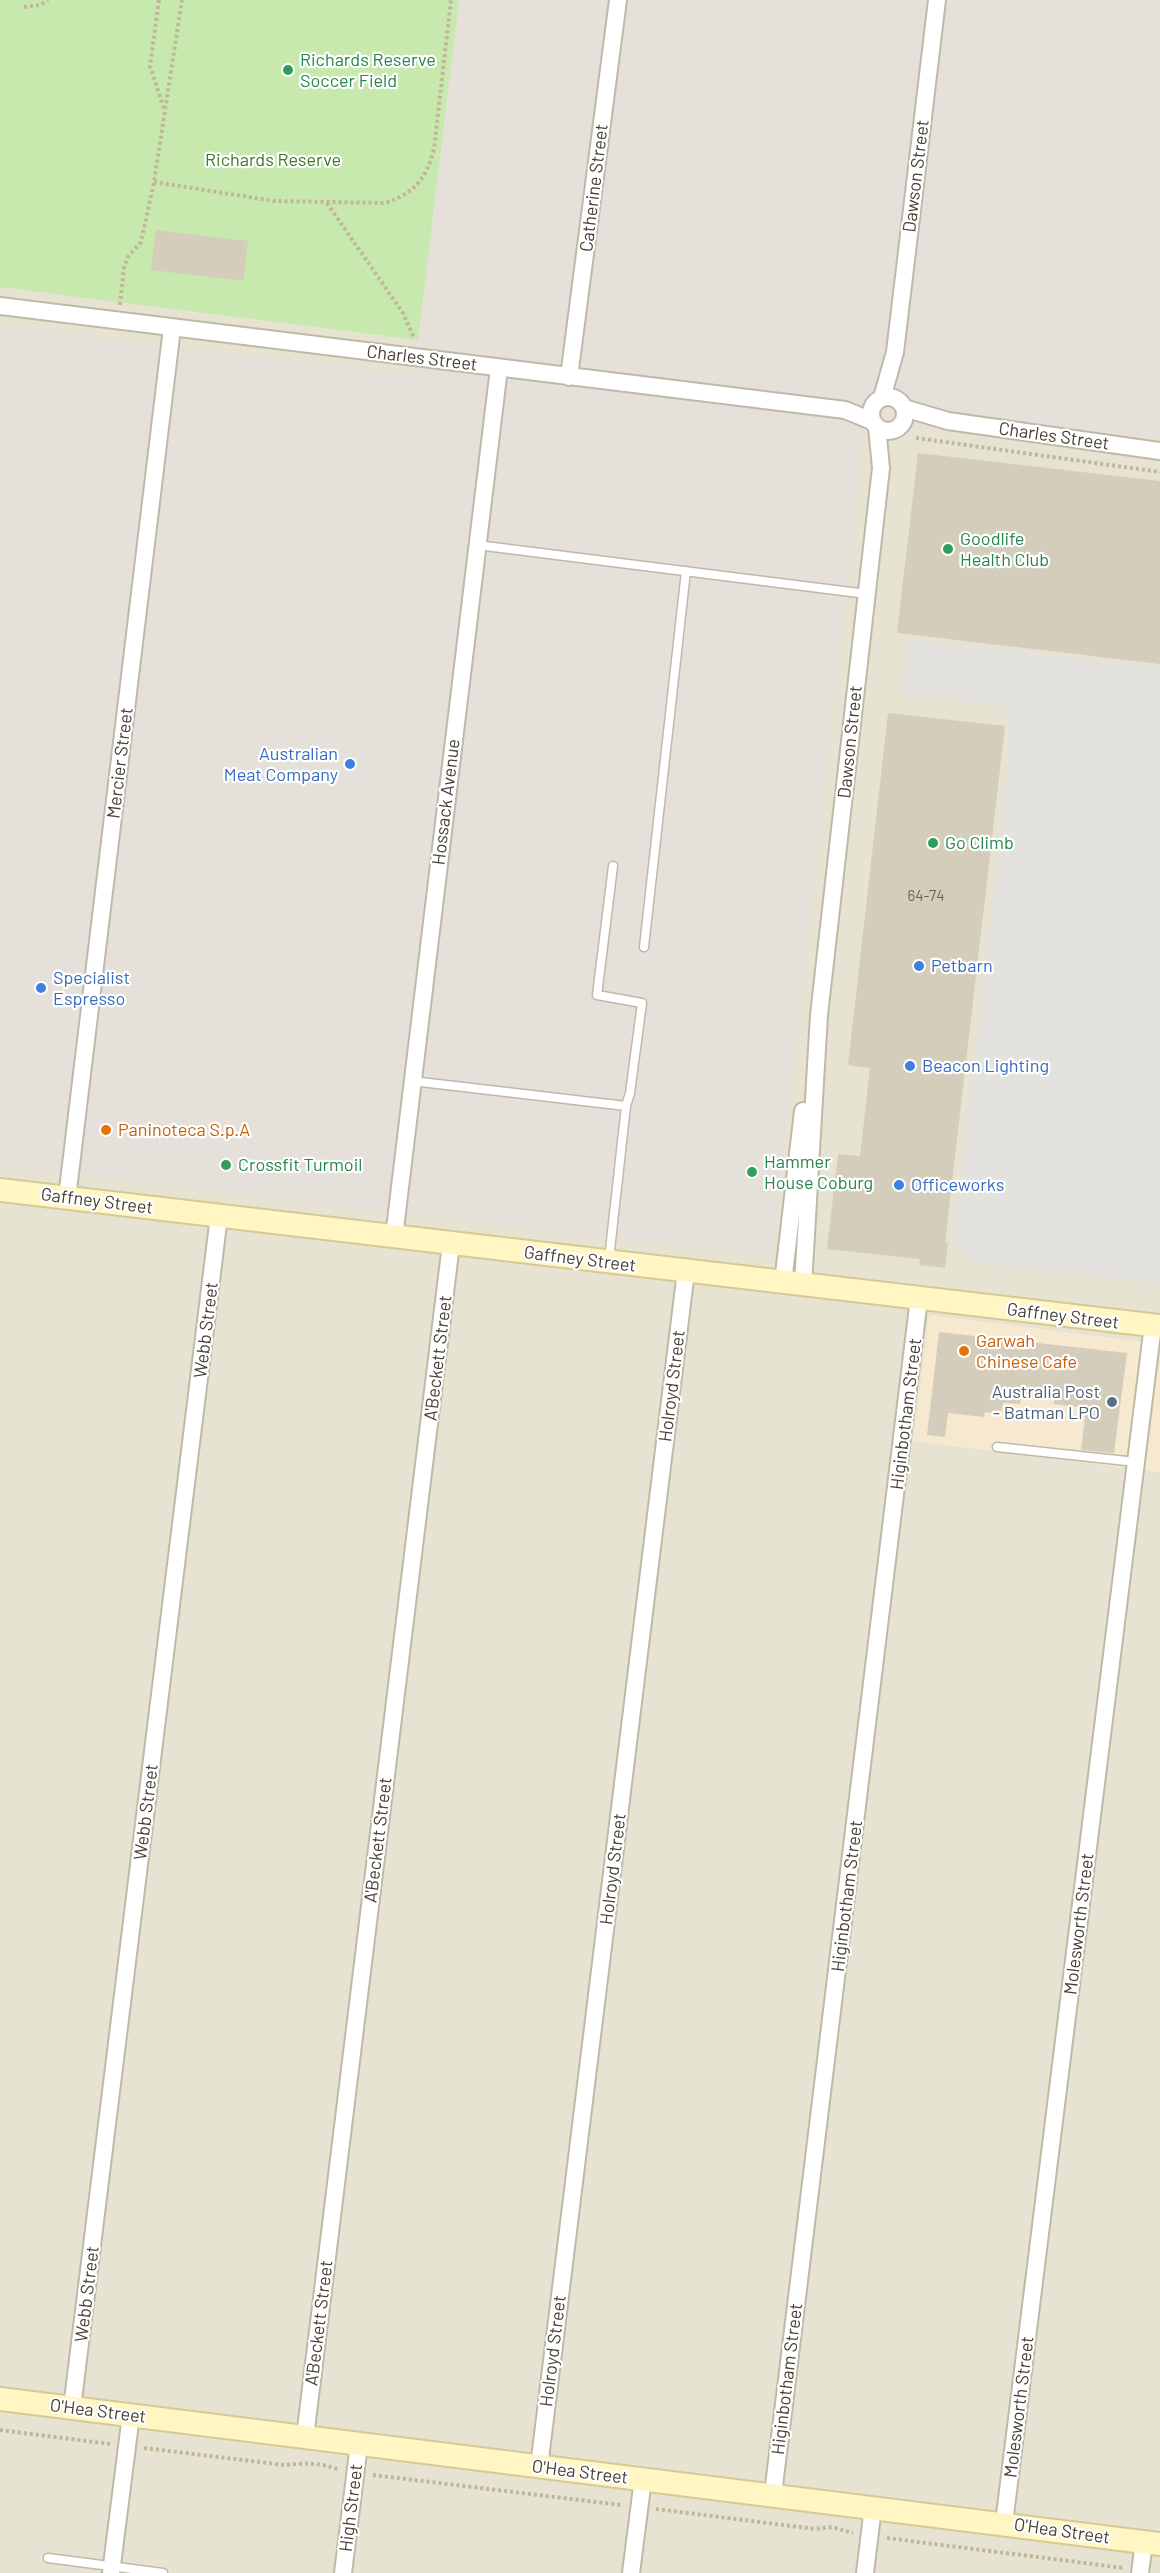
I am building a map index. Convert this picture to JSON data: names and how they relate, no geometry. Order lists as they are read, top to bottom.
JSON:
{
  "streets": {
    "street": [
      "Dawson Street",
      "Catherine Street",
      "Charles Street",
      "Mercier Street",
      "Hossack Avenue",
      "Gaffney Street",
      "Webb Street",
      "A'Beckett Street",
      "Holroyd Street",
      "Higinbotham Street",
      "Molesworth Street",
      "O'Hea Street",
      "High Street"
    ]
  },
  "crossings": [
    ["Dawson Street", "Charles Street"],
    ["Dawson Street", "Gaffney Street"],
    ["Catherine Street", "Charles Street"],
    ["Charles Street", "Mercier Street"],
    ["Charles Street", "Hossack Avenue"],
    ["Mercier Street", "Gaffney Street"],
    ["Hossack Avenue", "Gaffney Street"],
    ["Gaffney Street", "Webb Street"],
    ["Gaffney Street", "A'Beckett Street"],
    ["Gaffney Street", "Holroyd Street"],
    ["Gaffney Street", "Higinbotham Street"],
    ["Gaffney Street", "Molesworth Street"],
    ["Webb Street", "O'Hea Street"],
    ["A'Beckett Street", "O'Hea Street"],
    ["Holroyd Street", "O'Hea Street"],
    ["Higinbotham Street", "O'Hea Street"],
    ["Molesworth Street", "O'Hea Street"],
    ["O'Hea Street", "High Street"]
  ],
  "parks": ["Richards Reserve"],
  "places": [
    "Richards Reserve Soccer Field",
    "Goodlife Health Club",
    "Australian Meat Company",
    "Go Climb",
    "Petbarn",
    "Specialist Espresso",
    "Beacon Lighting",
    "Paninoteca S.p.A",
    "Crossfit Turmoil",
    "Hammer House Coburg",
    "Officeworks",
    "Garwah Chinese Cafe",
    "Australia Post - Batman LPO"
  ],
  "house_numbers": ["64-74"]
}
